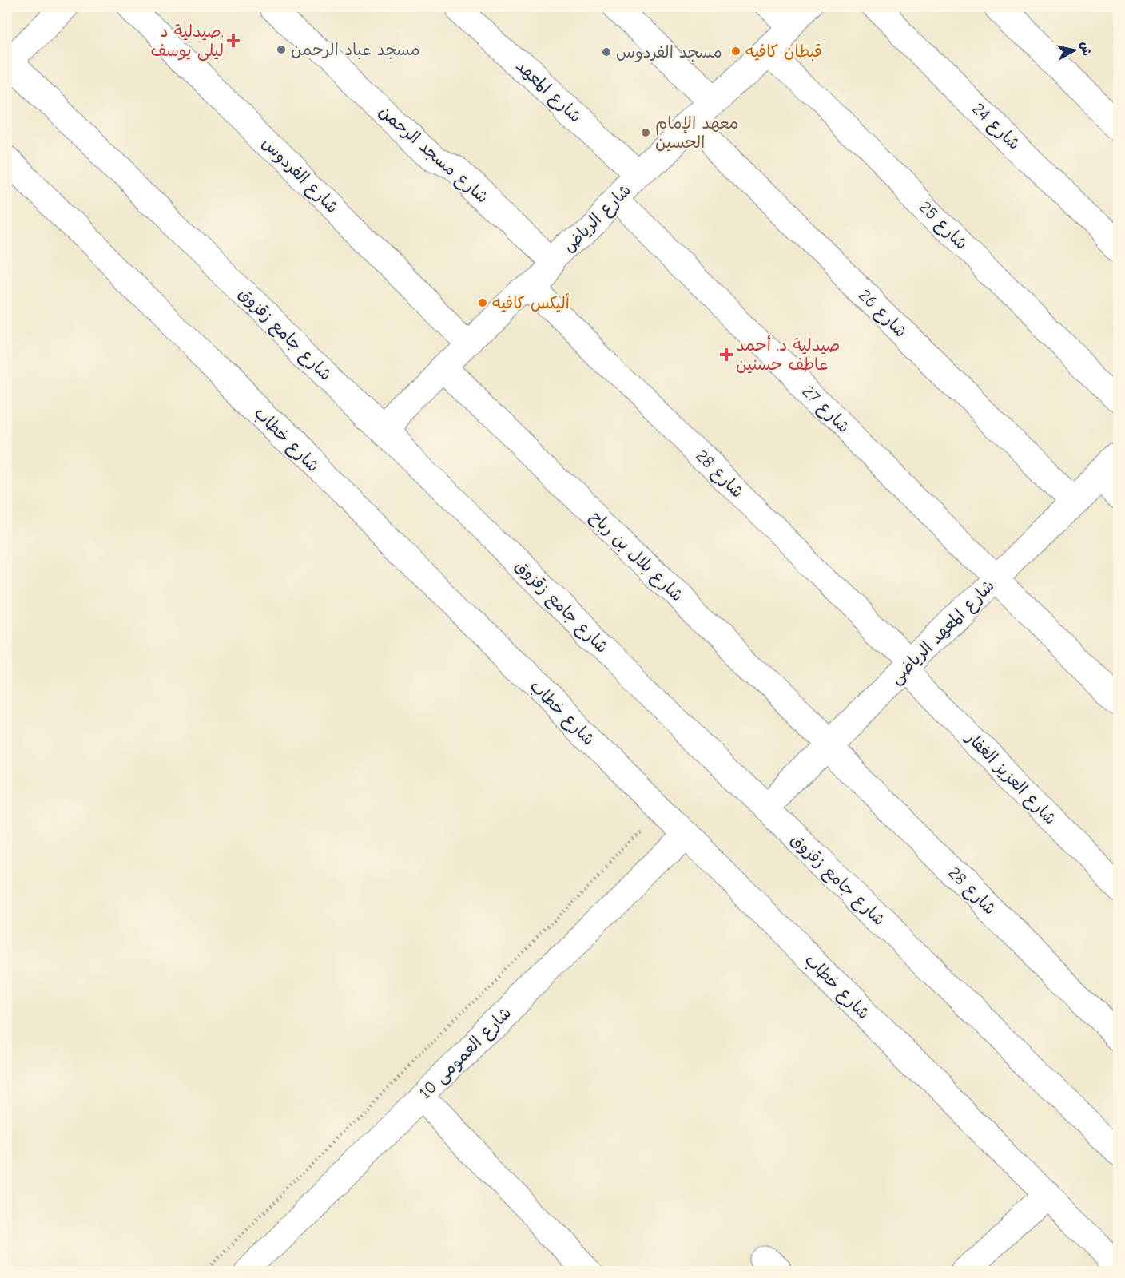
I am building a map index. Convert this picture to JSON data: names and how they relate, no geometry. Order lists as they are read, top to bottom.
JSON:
{
  "streets": {
    "street": [
      "شارع المعهد",
      "شارع 24",
      "شارع مسجد الرحمن",
      "شارع الفردوس",
      "شارع الرياض",
      "شارع 25",
      "شارع 26",
      "شارع جامع زقزوق",
      "شارع 27",
      "شارع خطاب",
      "شارع 28",
      "شارع بلال بن رباح",
      "شارع المعهد الرياضى",
      "شارع العزيز الغفار",
      "شارع العمومى 10"
    ]
  },
  "crossings": [
    ["شارع المعهد", "شارع الرياض"],
    ["شارع مسجد الرحمن", "شارع الرياض"],
    ["شارع الفردوس", "شارع الرياض"],
    ["شارع الرياض", "شارع 25"],
    ["شارع الرياض", "شارع 26"],
    ["شارع الرياض", "شارع جامع زقزوق"],
    ["شارع الرياض", "شارع 27"],
    ["شارع الرياض", "شارع 28"],
    ["شارع الرياض", "شارع بلال بن رباح"],
    ["شارع 26", "شارع المعهد الرياضى"],
    ["شارع جامع زقزوق", "شارع المعهد الرياضى"],
    ["شارع 27", "شارع المعهد الرياضى"],
    ["شارع خطاب", "شارع العمومى 10"],
    ["شارع 28", "شارع بلال بن رباح"],
    ["شارع 28", "شارع المعهد الرياضى"],
    ["شارع 28", "شارع العزيز الغفار"],
    ["شارع بلال بن رباح", "شارع المعهد الرياضى"],
    ["شارع المعهد الرياضى", "شارع العزيز الغفار"]
  ],
  "places": {
    "health": ["صيدلية د. ليلى يوسف", "صيدلية د. أحمد عاطف حسنين"],
    "other": [
      "مسجد عباد الرحمن",
      "قبطان كافيه",
      "مسجد الفردوس",
      "معهد الإمام الحسين",
      "أليكس كافيه"
    ]
  },
  "north": "right"
}
